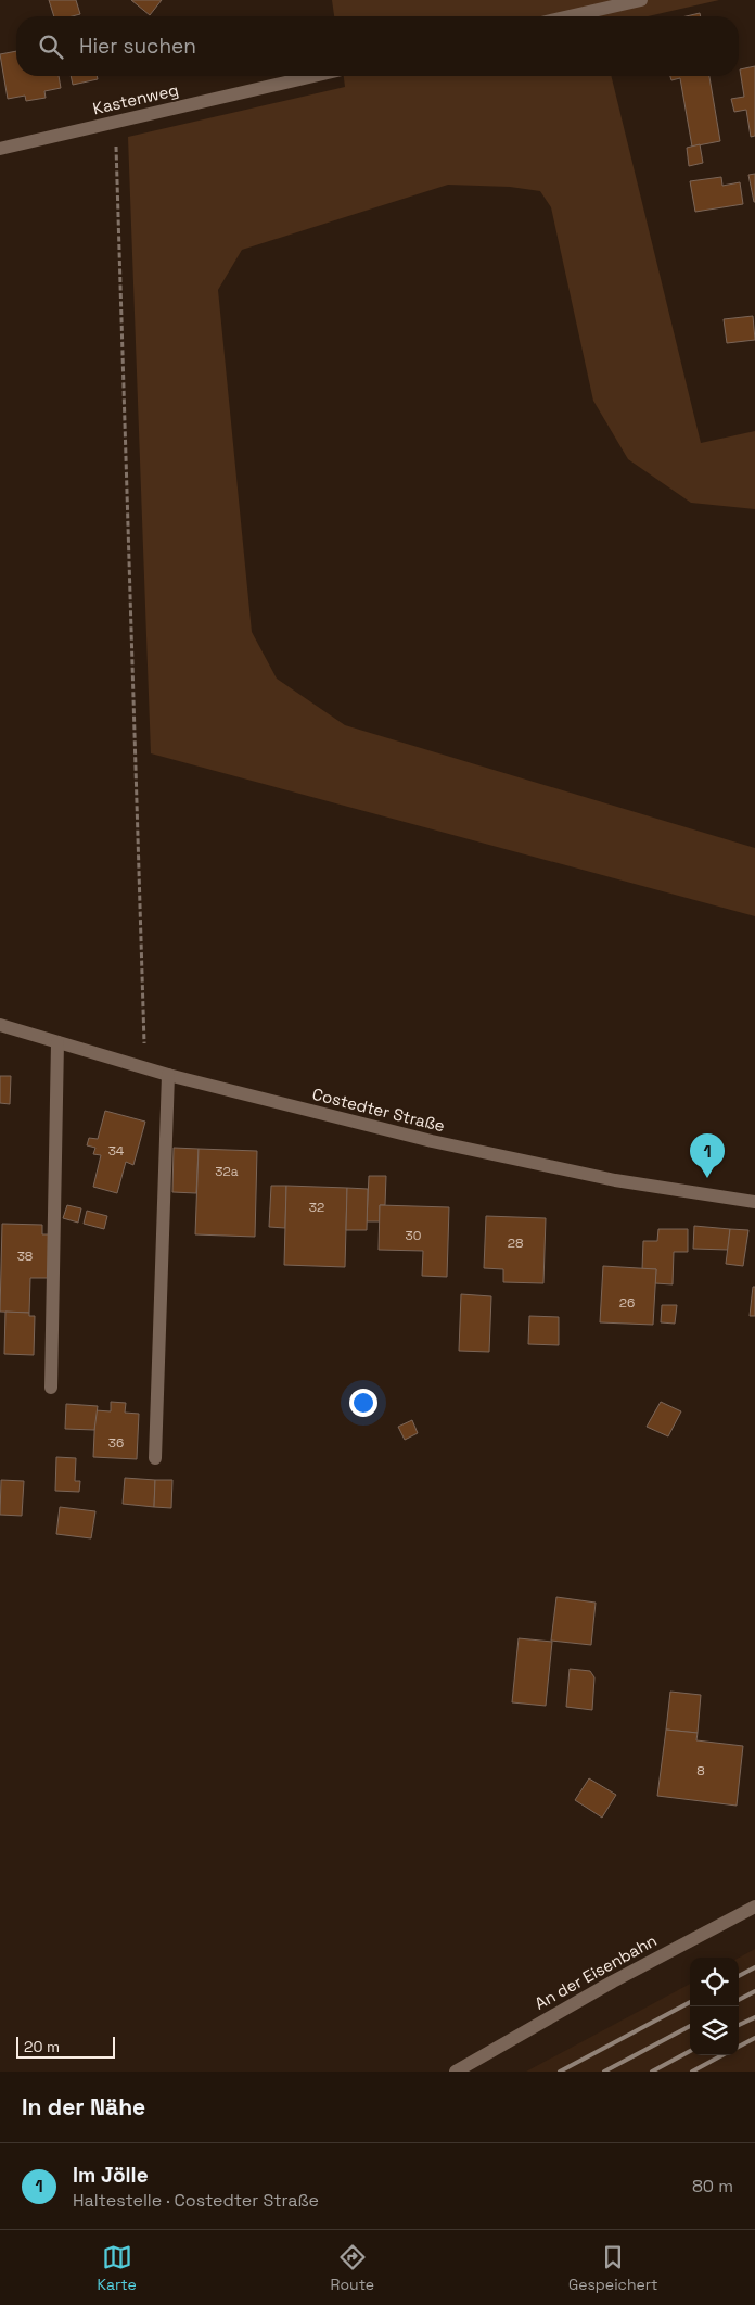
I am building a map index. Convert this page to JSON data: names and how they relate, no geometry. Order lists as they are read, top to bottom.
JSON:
{
  "streets": {
    "street": ["Kastenweg", "Costedter Straße", "An der Eisenbahn"]
  },
  "house_numbers": [
    "34",
    "32a",
    "32",
    "30",
    "28",
    "38",
    "26",
    "36",
    "8"
  ],
  "scale_bar": "20 m",
  "page": {
    "search": "Hier suchen",
    "pins": "1",
    "scale": "20 m",
    "heading": "In der Nähe",
    "list": [
      {
        "mark": "1",
        "name": "Im Jölle",
        "note": "Haltestelle · Costedter Straße",
        "value": "80 m"
      }
    ],
    "nav": ["Karte", "Route", "Gespeichert"]
  }
}
